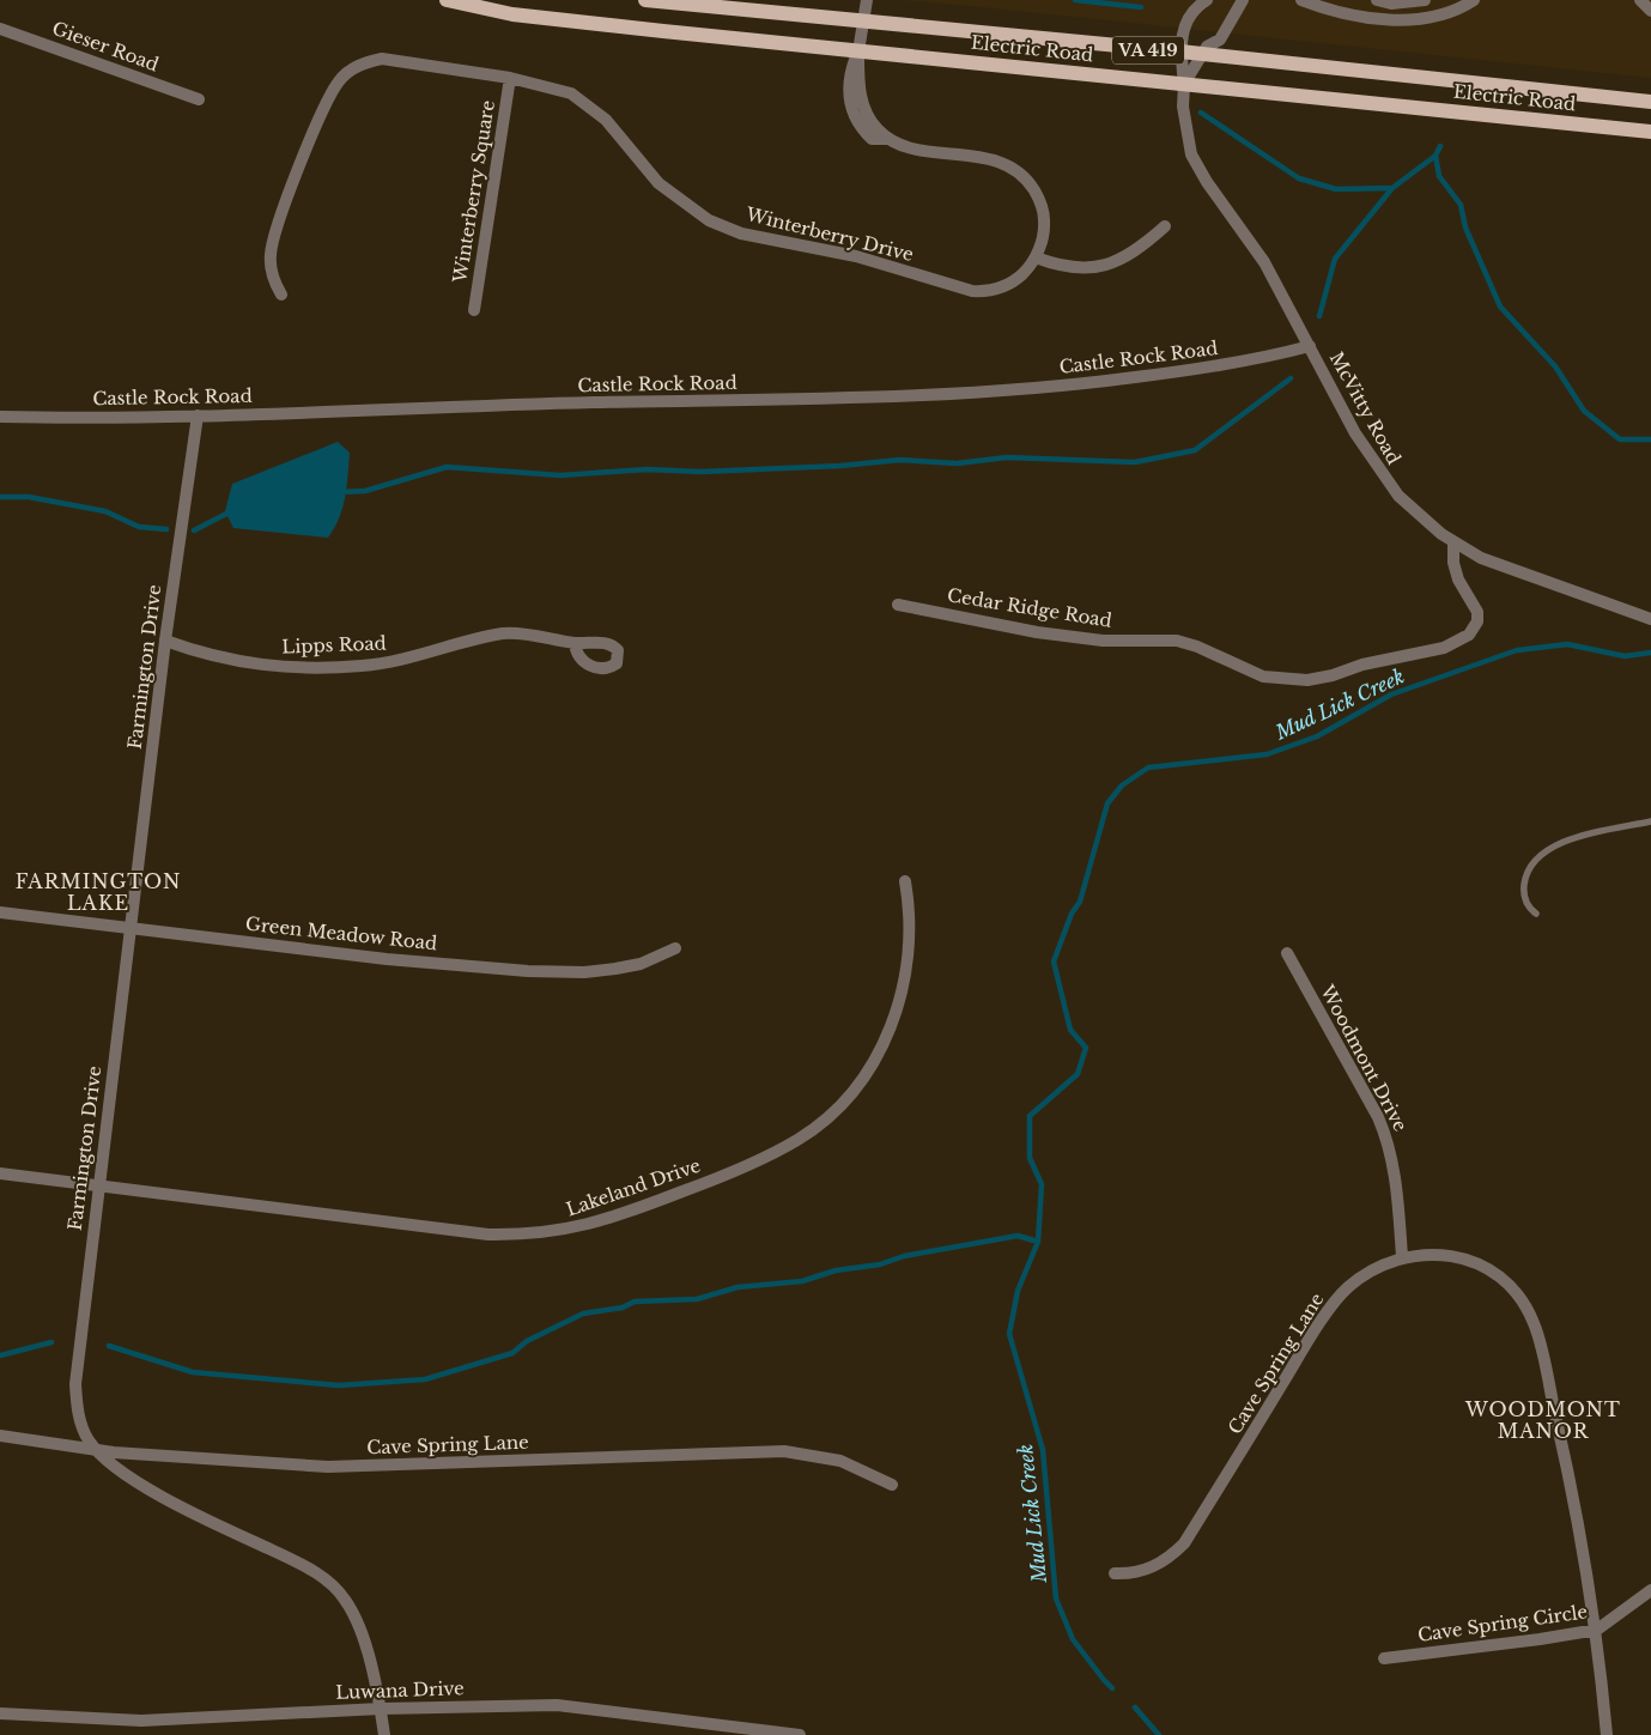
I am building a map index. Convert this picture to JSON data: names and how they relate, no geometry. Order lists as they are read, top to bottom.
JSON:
{
  "streets": {
    "main road": ["Electric Road", "VA 419"],
    "street": [
      "Gieser Road",
      "Winterberry Square",
      "Winterberry Drive",
      "Castle Rock Road",
      "McVitty Road",
      "Cedar Ridge Road",
      "Lipps Road",
      "Farmington Drive",
      "Green Meadow Road",
      "Woodmont Drive",
      "Lakeland Drive",
      "Cave Spring Lane",
      "Cave Spring Circle",
      "Luwana Drive"
    ]
  },
  "crossings": [
    ["Electric Road", "Winterberry Drive"],
    ["Electric Road", "McVitty Road"],
    ["Winterberry Square", "Winterberry Drive"],
    ["Castle Rock Road", "McVitty Road"],
    ["Castle Rock Road", "Farmington Drive"],
    ["McVitty Road", "Cedar Ridge Road"],
    ["Lipps Road", "Farmington Drive"],
    ["Farmington Drive", "Green Meadow Road"],
    ["Farmington Drive", "Lakeland Drive"],
    ["Farmington Drive", "Cave Spring Lane"],
    ["Farmington Drive", "Luwana Drive"],
    ["Woodmont Drive", "Cave Spring Lane"],
    ["Cave Spring Lane", "Cave Spring Circle"]
  ],
  "districts": ["FARMINGTON LAKE", "WOODMONT MANOR"],
  "water": ["Mud Lick Creek"]
}
